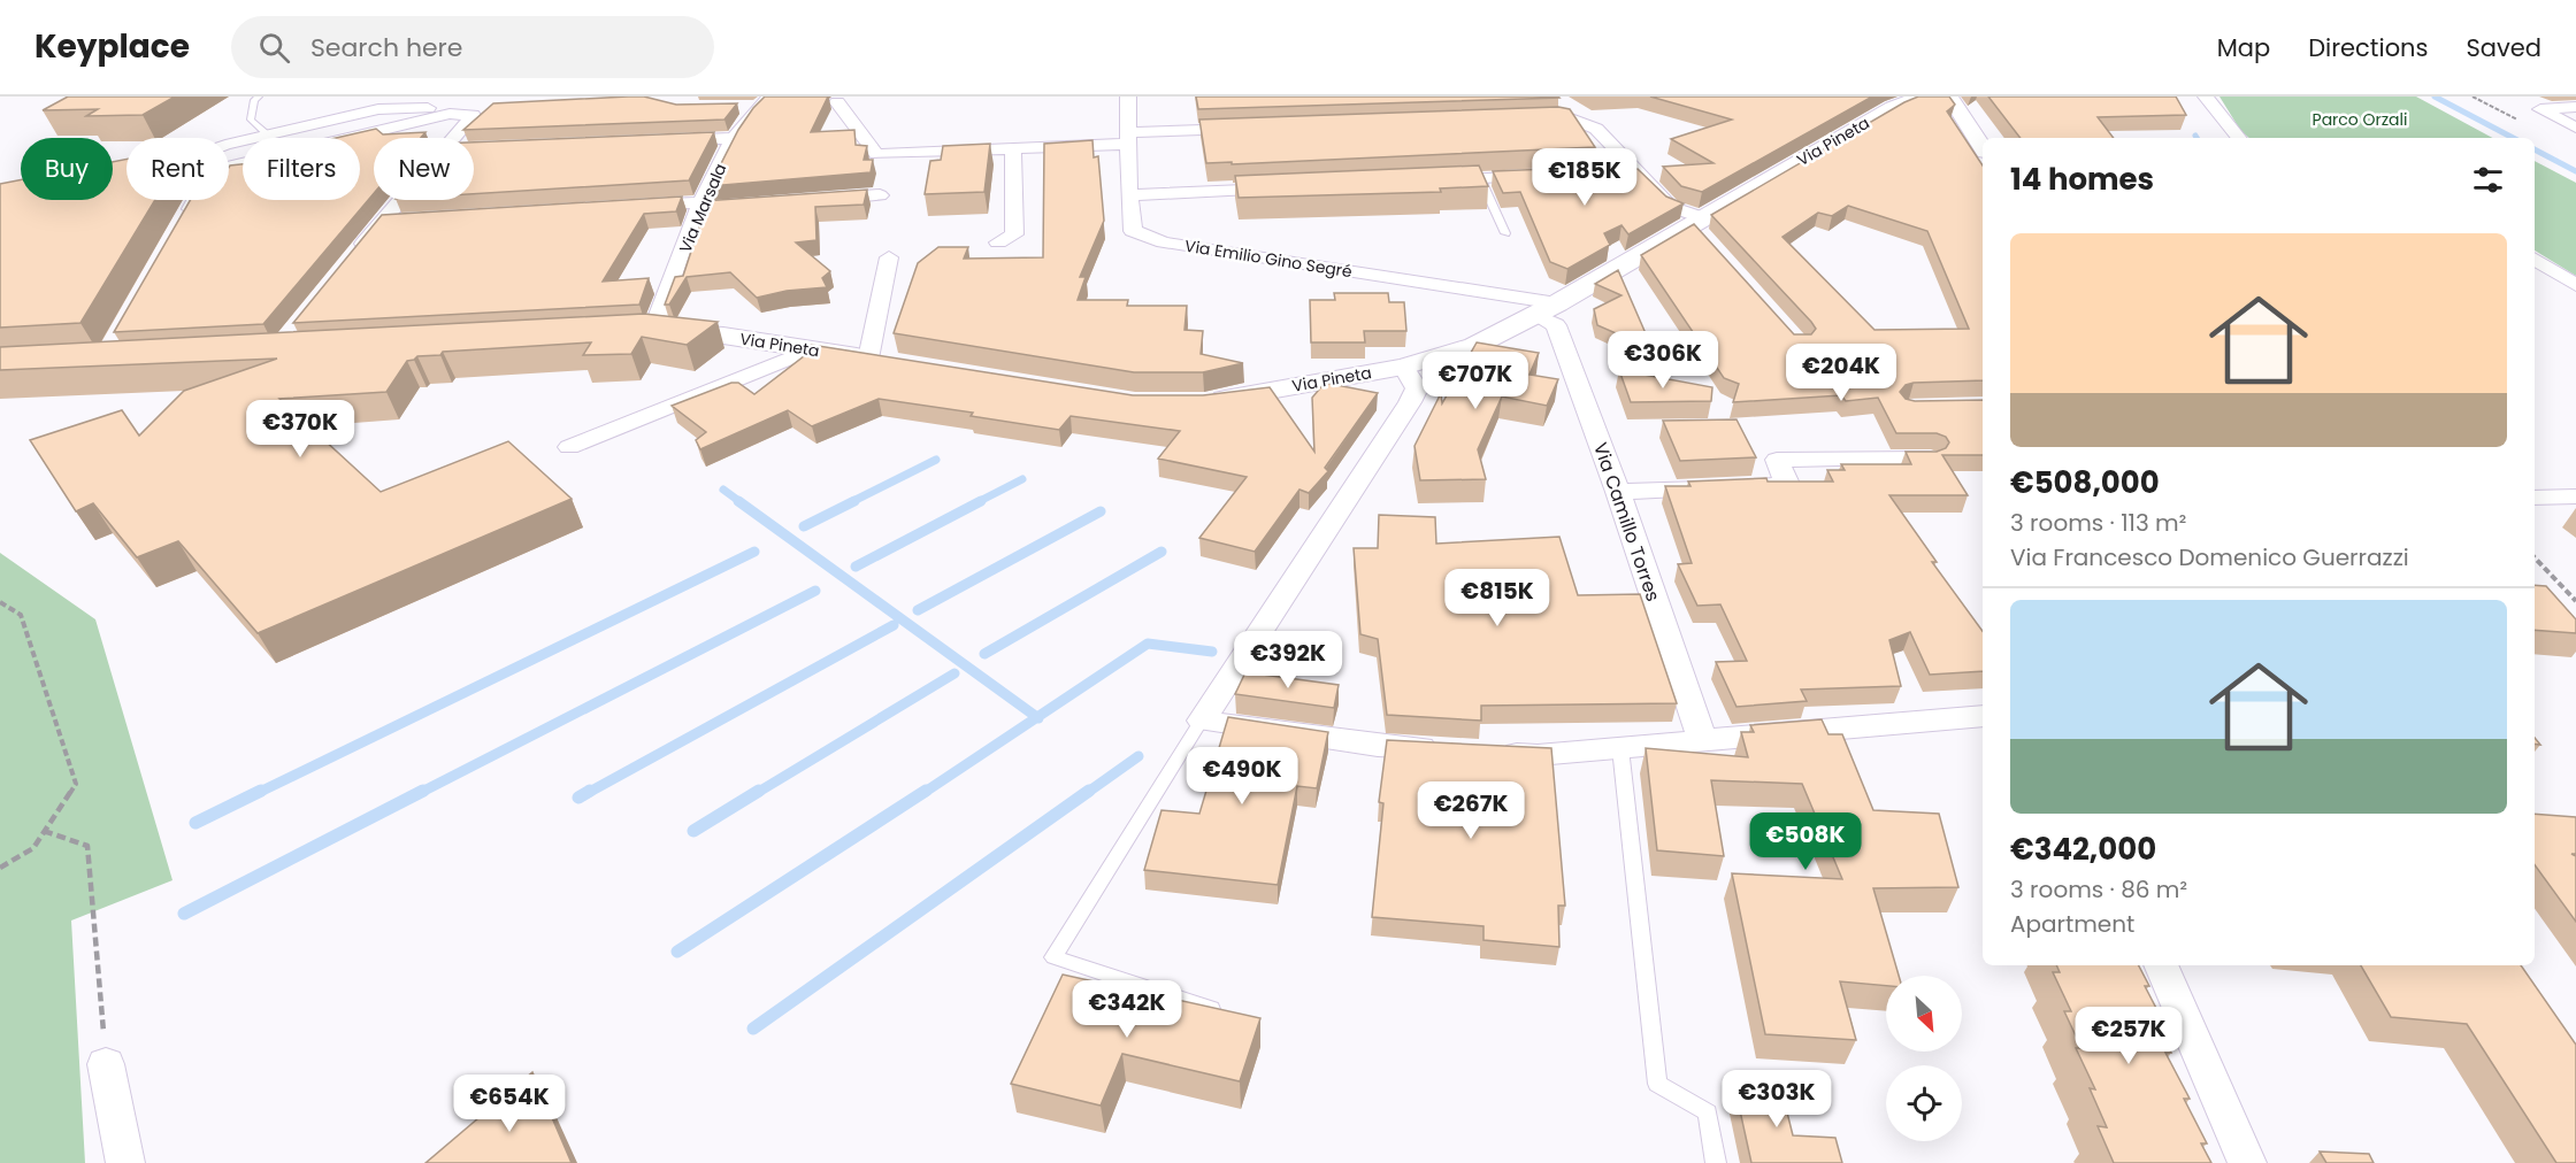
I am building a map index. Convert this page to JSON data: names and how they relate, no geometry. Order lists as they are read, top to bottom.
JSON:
{
  "streets": {
    "street": [
      "Via Pineta",
      "Via Marsala",
      "Via Emilio Gino Segré",
      "Via Camillo Torres"
    ]
  },
  "crossings": [
    ["Via Pineta", "Via Marsala"],
    ["Via Pineta", "Via Emilio Gino Segré"],
    ["Via Pineta", "Via Camillo Torres"],
    ["Via Emilio Gino Segré", "Via Camillo Torres"]
  ],
  "parks": ["Parco Orzali"],
  "north": "bottom right",
  "page": {
    "header": "Keyplace",
    "search": "Search here",
    "nav": ["Map", "Directions", "Saved"],
    "chip": [
      "Buy",
      "Rent",
      "Filters",
      "New"
    ],
    "heading": "14 homes",
    "price": [
      "€185K",
      "€306K",
      "€204K",
      "€707K",
      "€370K",
      "€815K",
      "€392K",
      "€490K",
      "€267K",
      "€508K",
      "€342K",
      "€257K",
      "€303K",
      "€654K"
    ],
    "list": [
      {
        "name": "€508,000",
        "note": "3 rooms · 113 m² · Via Francesco Domenico Guerrazzi"
      },
      {
        "name": "€342,000",
        "note": "3 rooms · 86 m² · Apartment"
      }
    ]
  }
}
